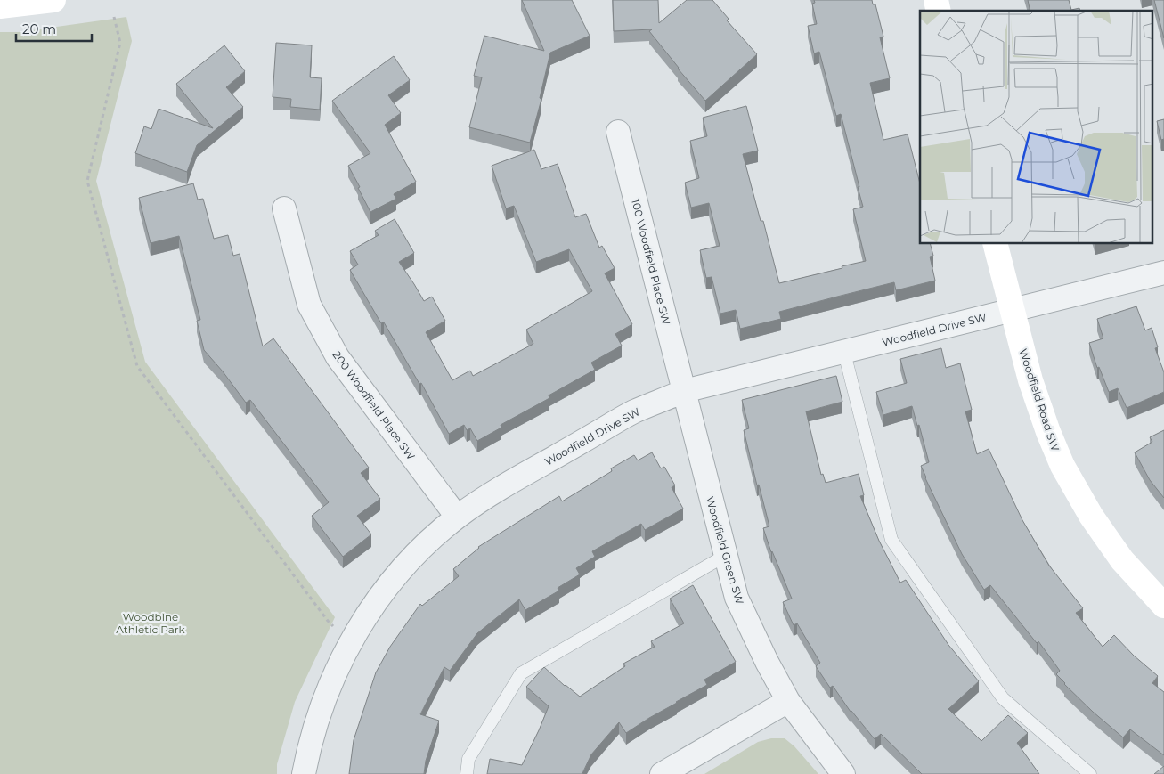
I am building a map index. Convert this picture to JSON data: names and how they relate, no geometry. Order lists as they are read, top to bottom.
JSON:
{
  "streets": {
    "street": [
      "100 Woodfield Place SW",
      "Woodfield Drive SW",
      "Woodfield Road SW",
      "200 Woodfield Place SW",
      "Woodfield Green SW"
    ]
  },
  "crossings": [
    ["100 Woodfield Place SW", "Woodfield Drive SW"],
    ["100 Woodfield Place SW", "Woodfield Green SW"],
    ["Woodfield Drive SW", "Woodfield Road SW"],
    ["Woodfield Drive SW", "200 Woodfield Place SW"],
    ["Woodfield Drive SW", "Woodfield Green SW"]
  ],
  "parks": ["Woodbine Athletic Park"],
  "scale_bar": "20 m"
}
